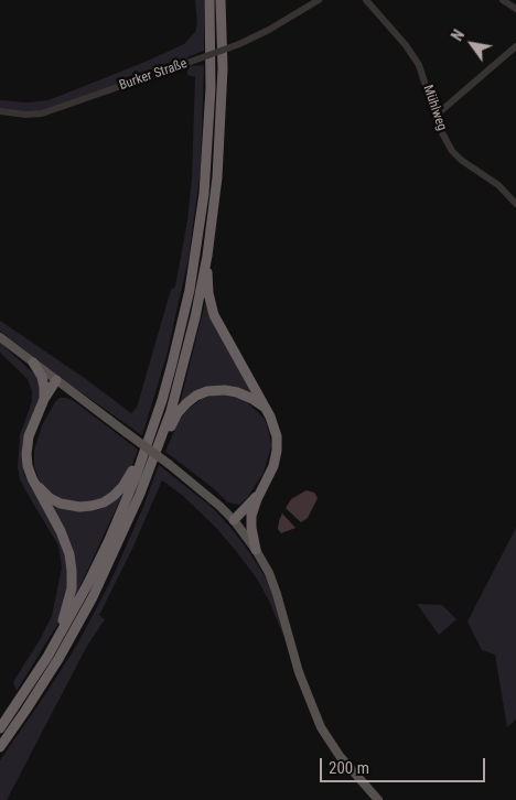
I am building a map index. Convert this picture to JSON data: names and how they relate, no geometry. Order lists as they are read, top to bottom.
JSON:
{
  "streets": {
    "street": ["Burker Straße", "Mühlweg"]
  },
  "scale_bar": "200 m",
  "north": "top left"
}
